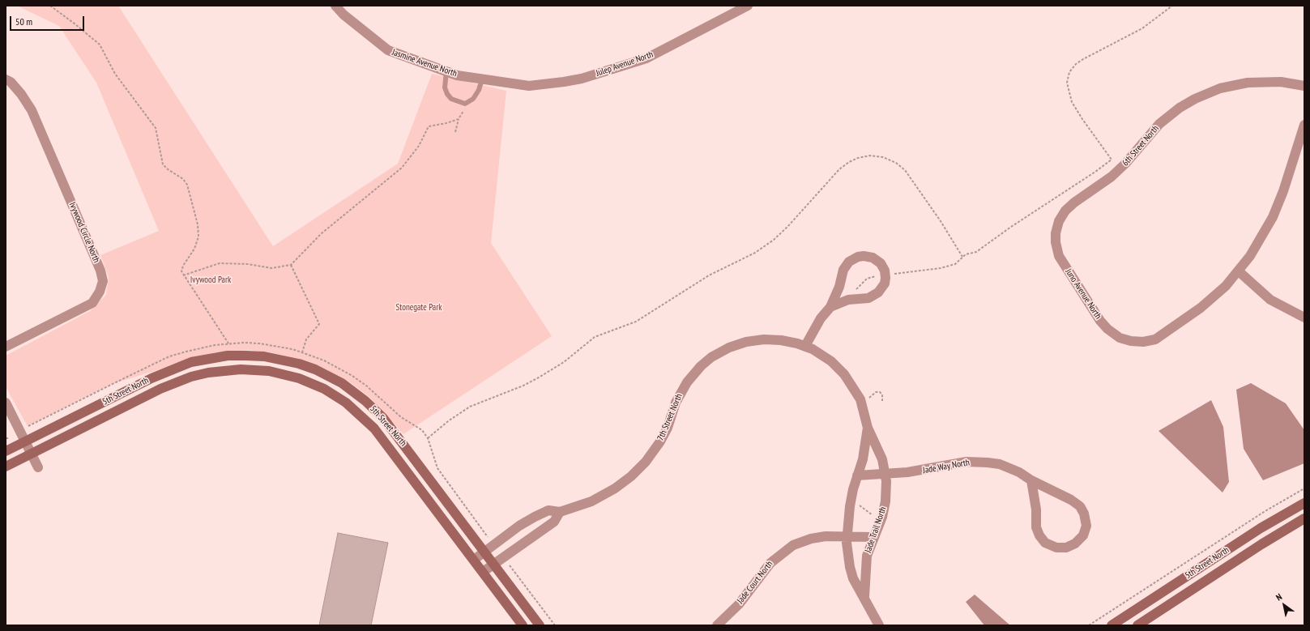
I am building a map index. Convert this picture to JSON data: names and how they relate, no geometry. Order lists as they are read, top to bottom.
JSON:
{
  "streets": {
    "street": [
      "Jasmine Avenue North",
      "Julep Avenue North",
      "6th Street North",
      "Ivywood Circle North",
      "Juno Avenue North",
      "5th Street North",
      "7th Street North",
      "Jade Way North",
      "Jade Trail North",
      "Jade Court North"
    ]
  },
  "crossings": [
    ["Jasmine Avenue North", "Julep Avenue North"],
    ["6th Street North", "Juno Avenue North"],
    ["5th Street North", "7th Street North"],
    ["7th Street North", "Jade Trail North"],
    ["Jade Way North", "Jade Trail North"],
    ["Jade Trail North", "Jade Court North"]
  ],
  "parks": ["Ivywood Park", "Stonegate Park"],
  "scale_bar": "50 m",
  "north": "top left"
}
